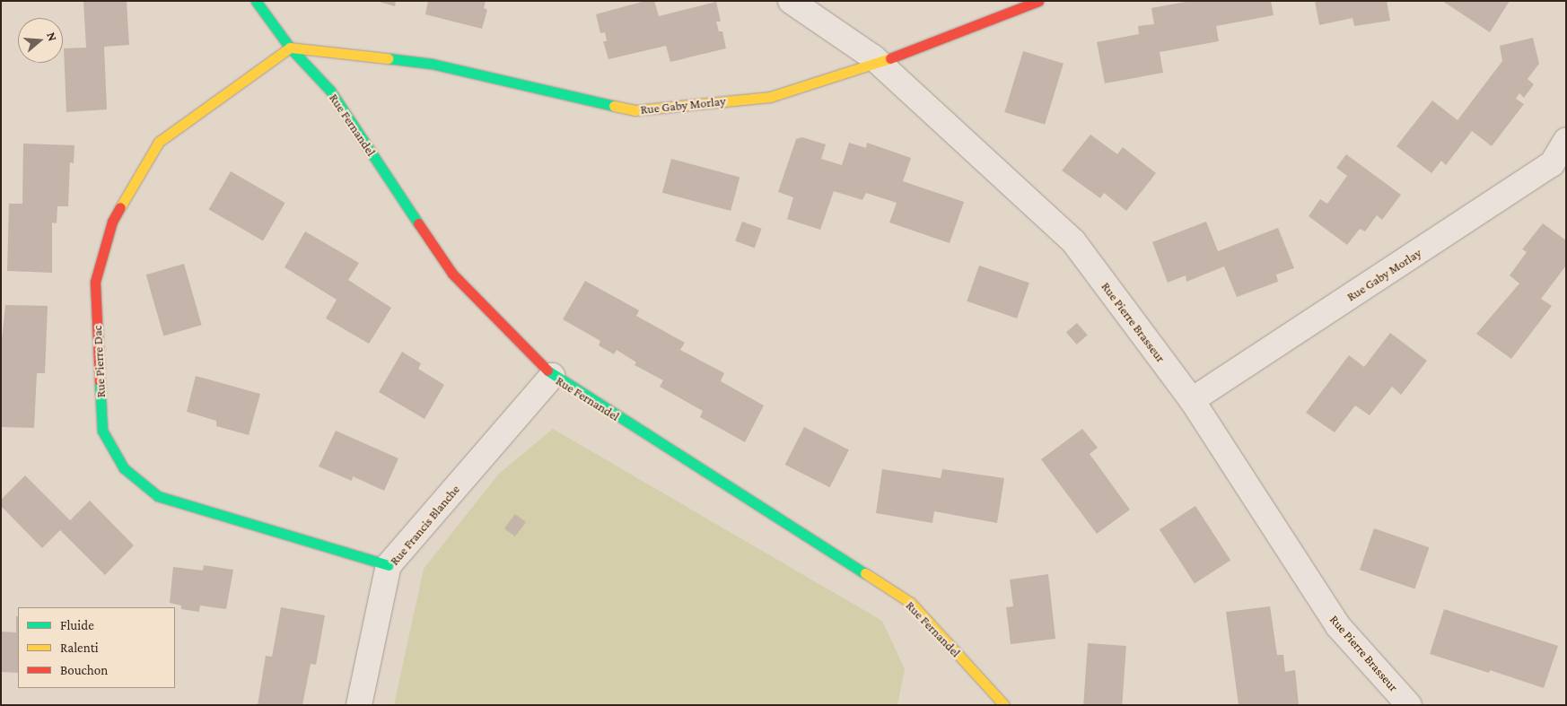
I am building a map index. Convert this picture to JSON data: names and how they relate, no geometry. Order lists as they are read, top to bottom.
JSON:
{
  "streets": {
    "street": [
      "Rue Gaby Morlay",
      "Rue Fernandel",
      "Rue Pierre Brasseur",
      "Rue Pierre Dac",
      "Rue Francis Blanche"
    ]
  },
  "crossings": [
    ["Rue Gaby Morlay", "Rue Fernandel"],
    ["Rue Gaby Morlay", "Rue Pierre Brasseur"],
    ["Rue Gaby Morlay", "Rue Pierre Dac"],
    ["Rue Fernandel", "Rue Pierre Dac"],
    ["Rue Fernandel", "Rue Francis Blanche"],
    ["Rue Pierre Dac", "Rue Francis Blanche"]
  ],
  "legend": ["Fluide", "Ralenti", "Bouchon"],
  "north": "right"
}
